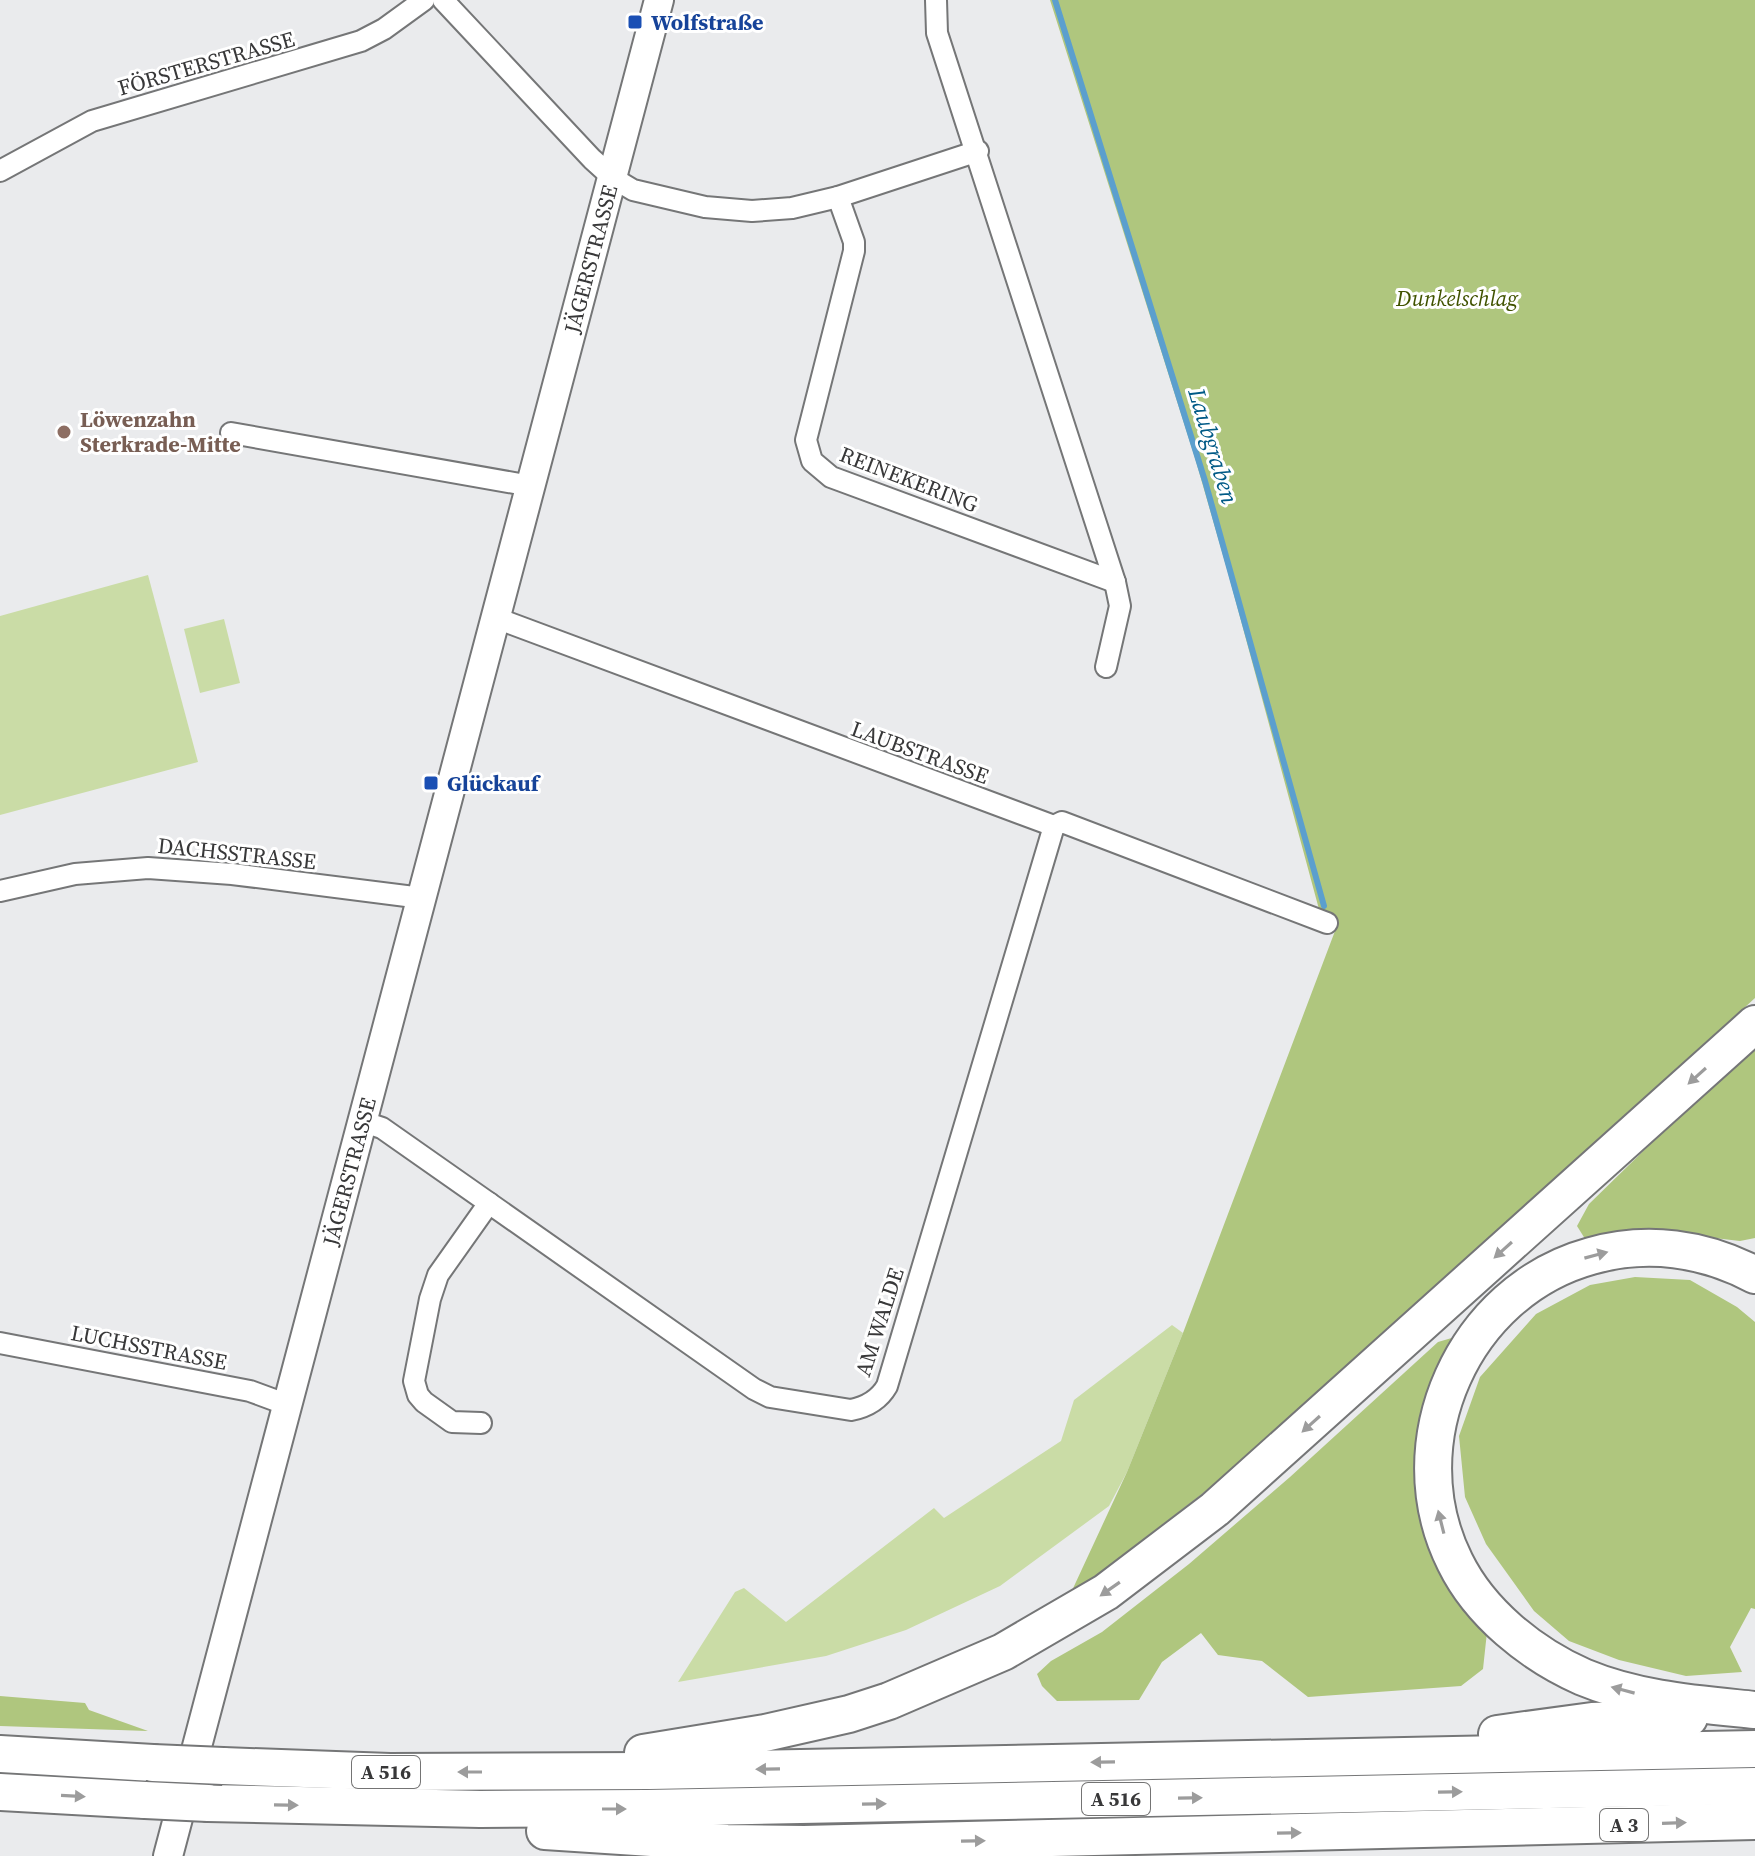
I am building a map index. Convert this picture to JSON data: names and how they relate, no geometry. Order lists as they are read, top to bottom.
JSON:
{
  "streets": {
    "highway": ["A 516", "A 3"],
    "street": [
      "FÖRSTERSTRASSE",
      "JÄGERSTRASSE",
      "REINEKERING",
      "LAUBSTRASSE",
      "DACHSSTRASSE",
      "AM WALDE",
      "LUCHSSTRASSE"
    ]
  },
  "crossings": [
    ["JÄGERSTRASSE", "LAUBSTRASSE"],
    ["JÄGERSTRASSE", "DACHSSTRASSE"],
    ["JÄGERSTRASSE", "AM WALDE"],
    ["JÄGERSTRASSE", "LUCHSSTRASSE"],
    ["LAUBSTRASSE", "AM WALDE"],
    ["A 516", "A 3"]
  ],
  "water": ["Laubgraben"],
  "parks": ["Dunkelschlag"],
  "places": {
    "transit": ["Wolfstraße", "Glückauf"],
    "other": ["Löwenzahn Sterkrade-Mitte"]
  }
}
